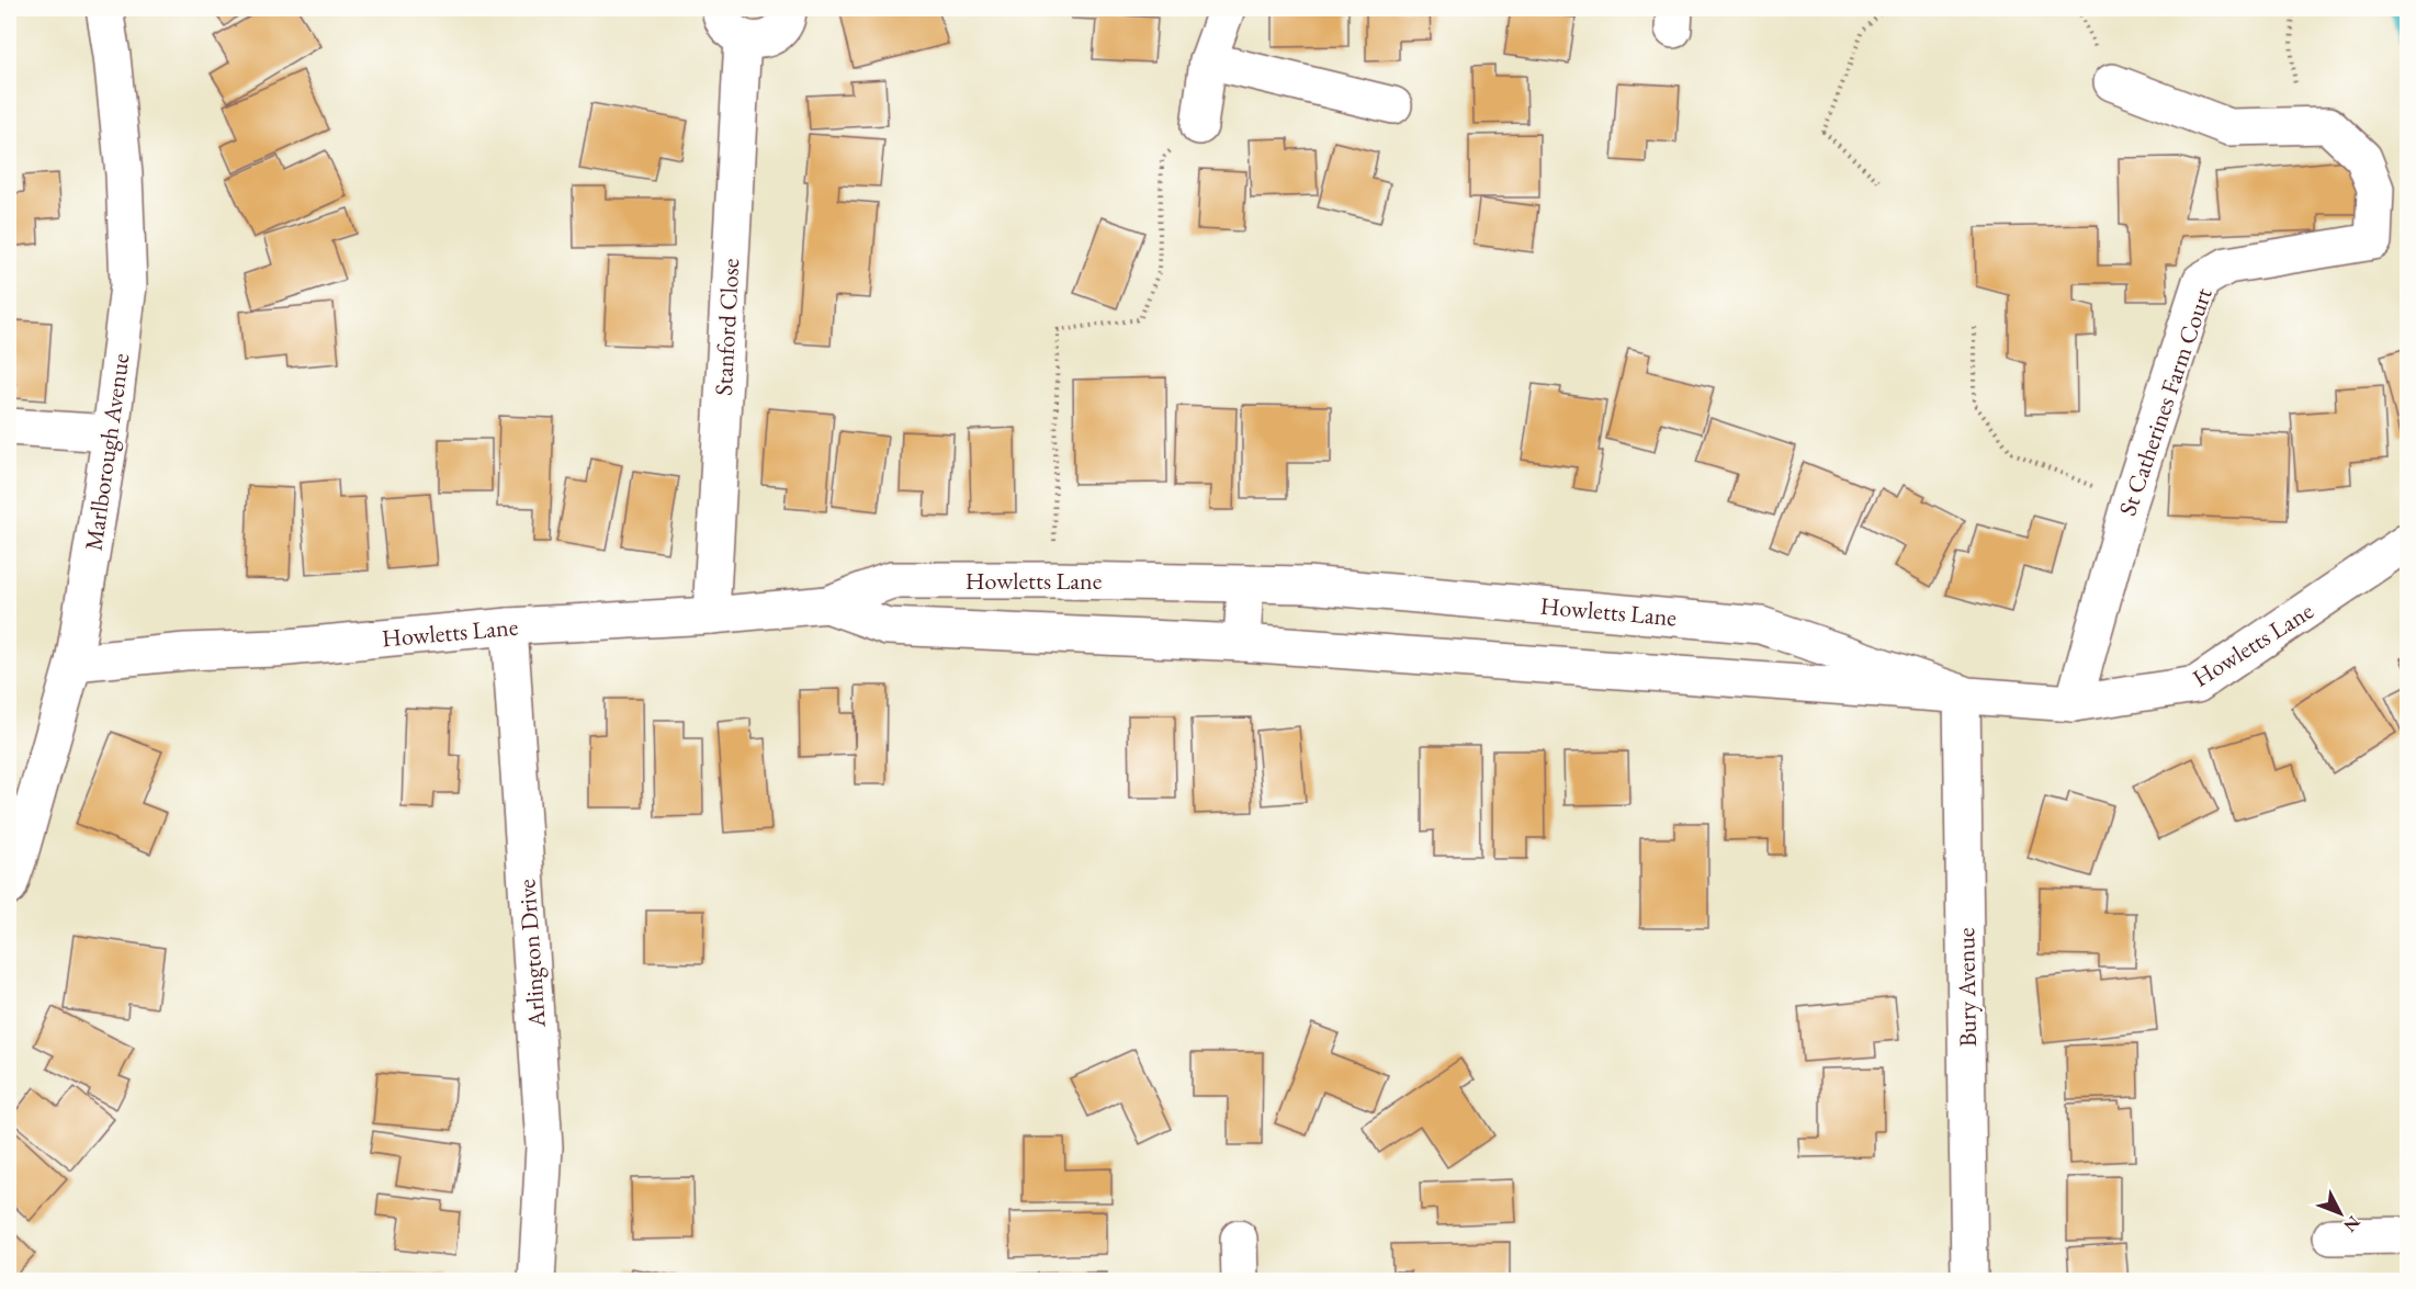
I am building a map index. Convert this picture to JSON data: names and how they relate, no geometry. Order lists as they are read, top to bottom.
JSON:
{
  "streets": {
    "street": [
      "Stanford Close",
      "St Catherines Farm Court",
      "Marlborough Avenue",
      "Howletts Lane",
      "Arlington Drive",
      "Bury Avenue"
    ]
  },
  "crossings": [
    ["Stanford Close", "Howletts Lane"],
    ["St Catherines Farm Court", "Howletts Lane"],
    ["Marlborough Avenue", "Howletts Lane"],
    ["Howletts Lane", "Arlington Drive"],
    ["Howletts Lane", "Bury Avenue"]
  ],
  "north": "bottom right"
}
